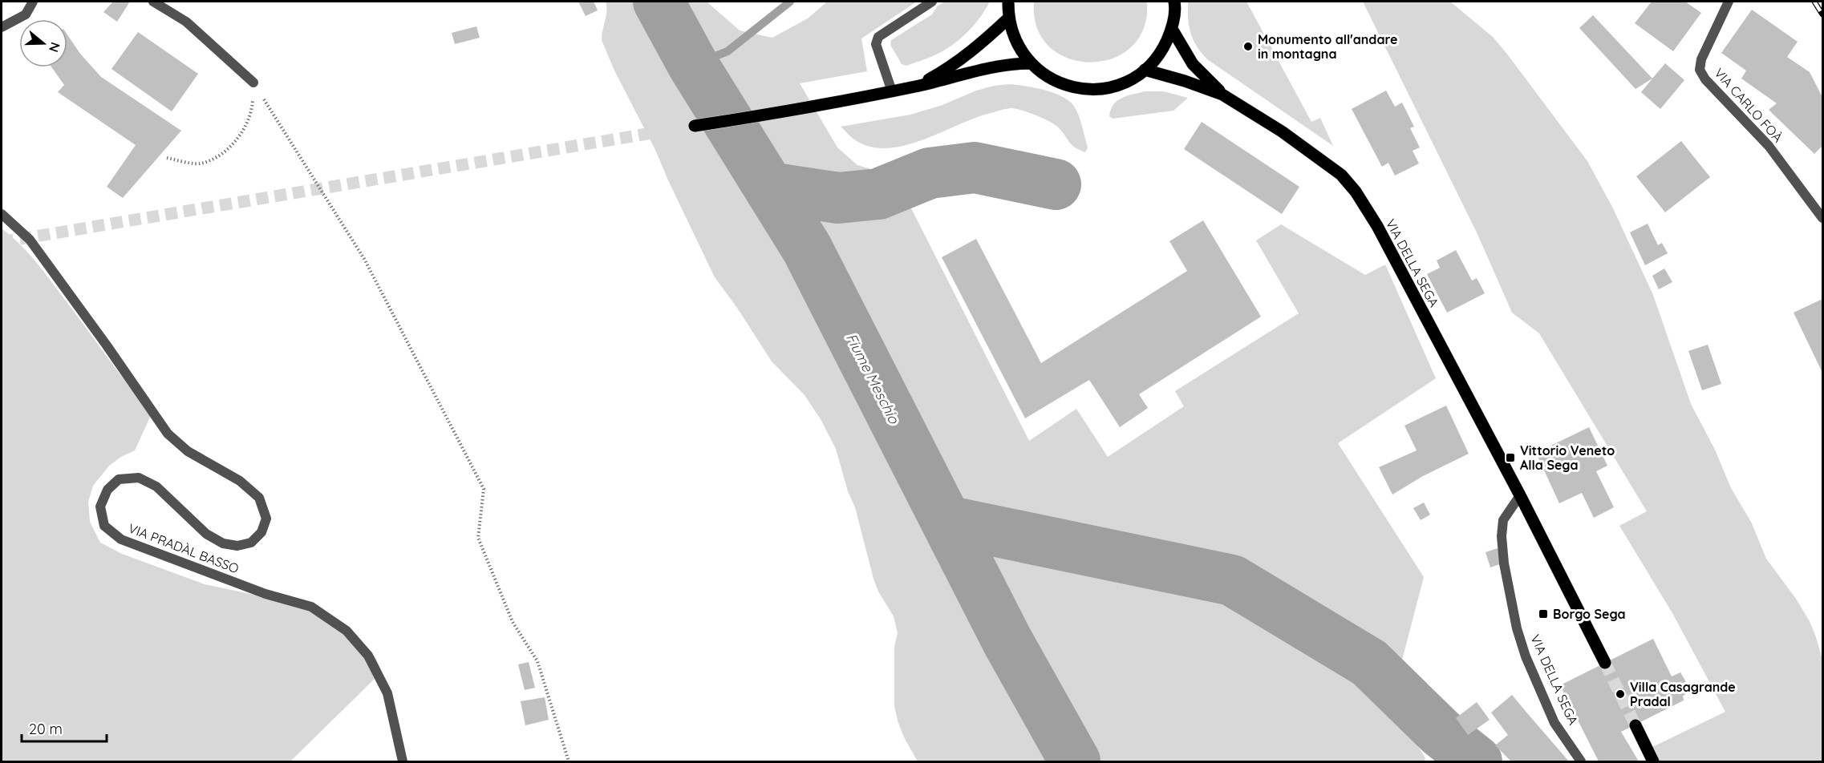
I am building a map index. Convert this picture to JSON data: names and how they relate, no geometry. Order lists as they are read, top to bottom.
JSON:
{
  "streets": {
    "main road": ["VIA DELLA SEGA"],
    "street": ["VIA CARLO FOÀ", "VIA PRADÀL BASSO"]
  },
  "water": ["Fiume Meschio"],
  "places": {
    "other": ["Monumento all'andare in montagna", "Villa Casagrande Pradal"],
    "transit": ["Vittorio Veneto Alla Sega", "Borgo Sega"]
  },
  "scale_bar": "20 m",
  "north": "right"
}
